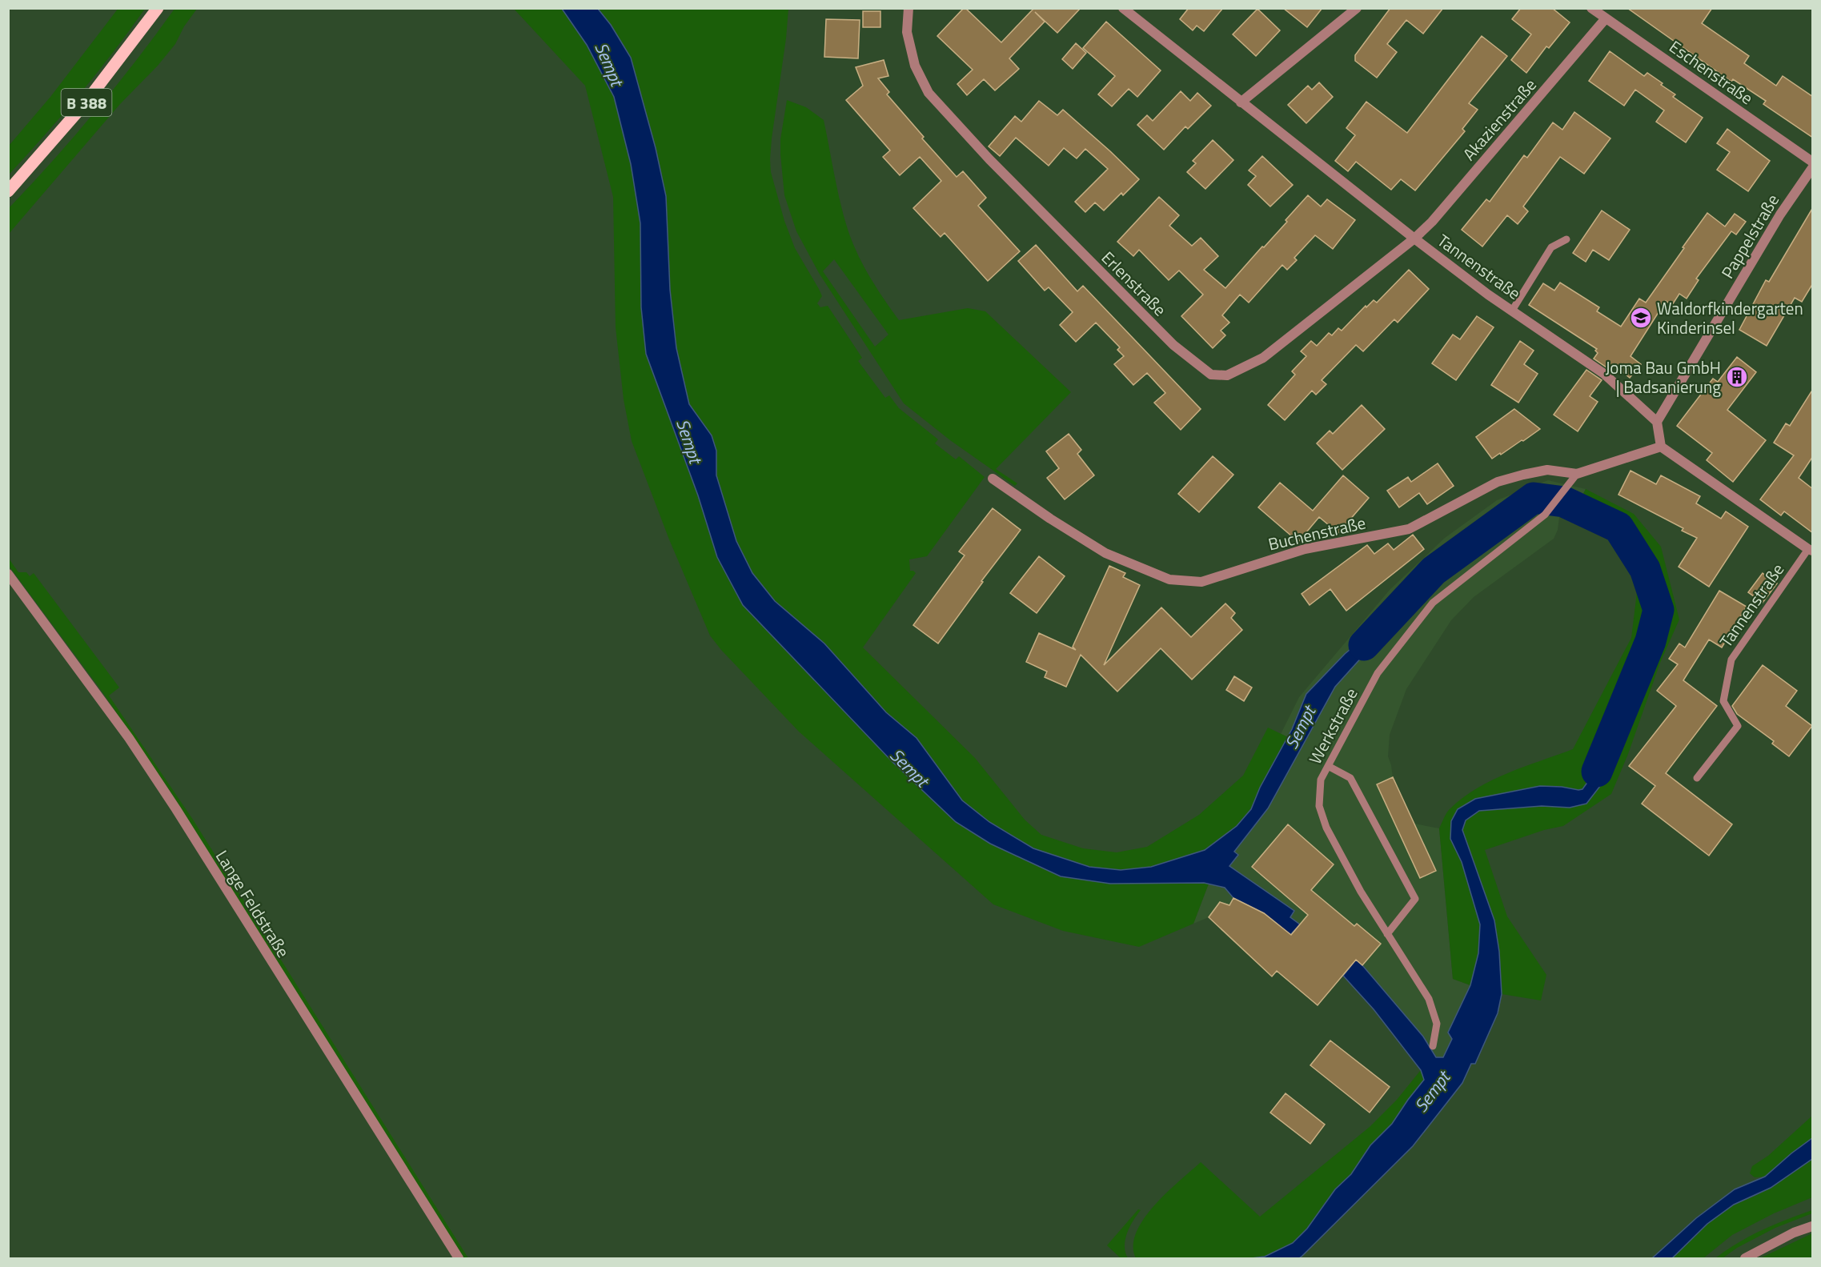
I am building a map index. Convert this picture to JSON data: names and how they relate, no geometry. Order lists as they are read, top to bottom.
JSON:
{
  "streets": {
    "main road": ["B 388"],
    "street": [
      "Eschenstraße",
      "Akazienstraße",
      "Pappelstraße",
      "Tannenstraße",
      "Erlenstraße",
      "Buchenstraße",
      "Lange Feldstraße"
    ],
    "lane": ["Werkstraße"]
  },
  "crossings": [
    ["Eschenstraße", "Akazienstraße"],
    ["Akazienstraße", "Tannenstraße"],
    ["Akazienstraße", "Erlenstraße"],
    ["Pappelstraße", "Tannenstraße"],
    ["Tannenstraße", "Erlenstraße"],
    ["Tannenstraße", "Buchenstraße"],
    ["Buchenstraße", "Werkstraße"]
  ],
  "water": ["Sempt"],
  "places": {
    "school or university": ["Waldorfkindergarten Kinderinsel"],
    "building": ["Joma Bau GmbH | Badsanierung"]
  }
}
